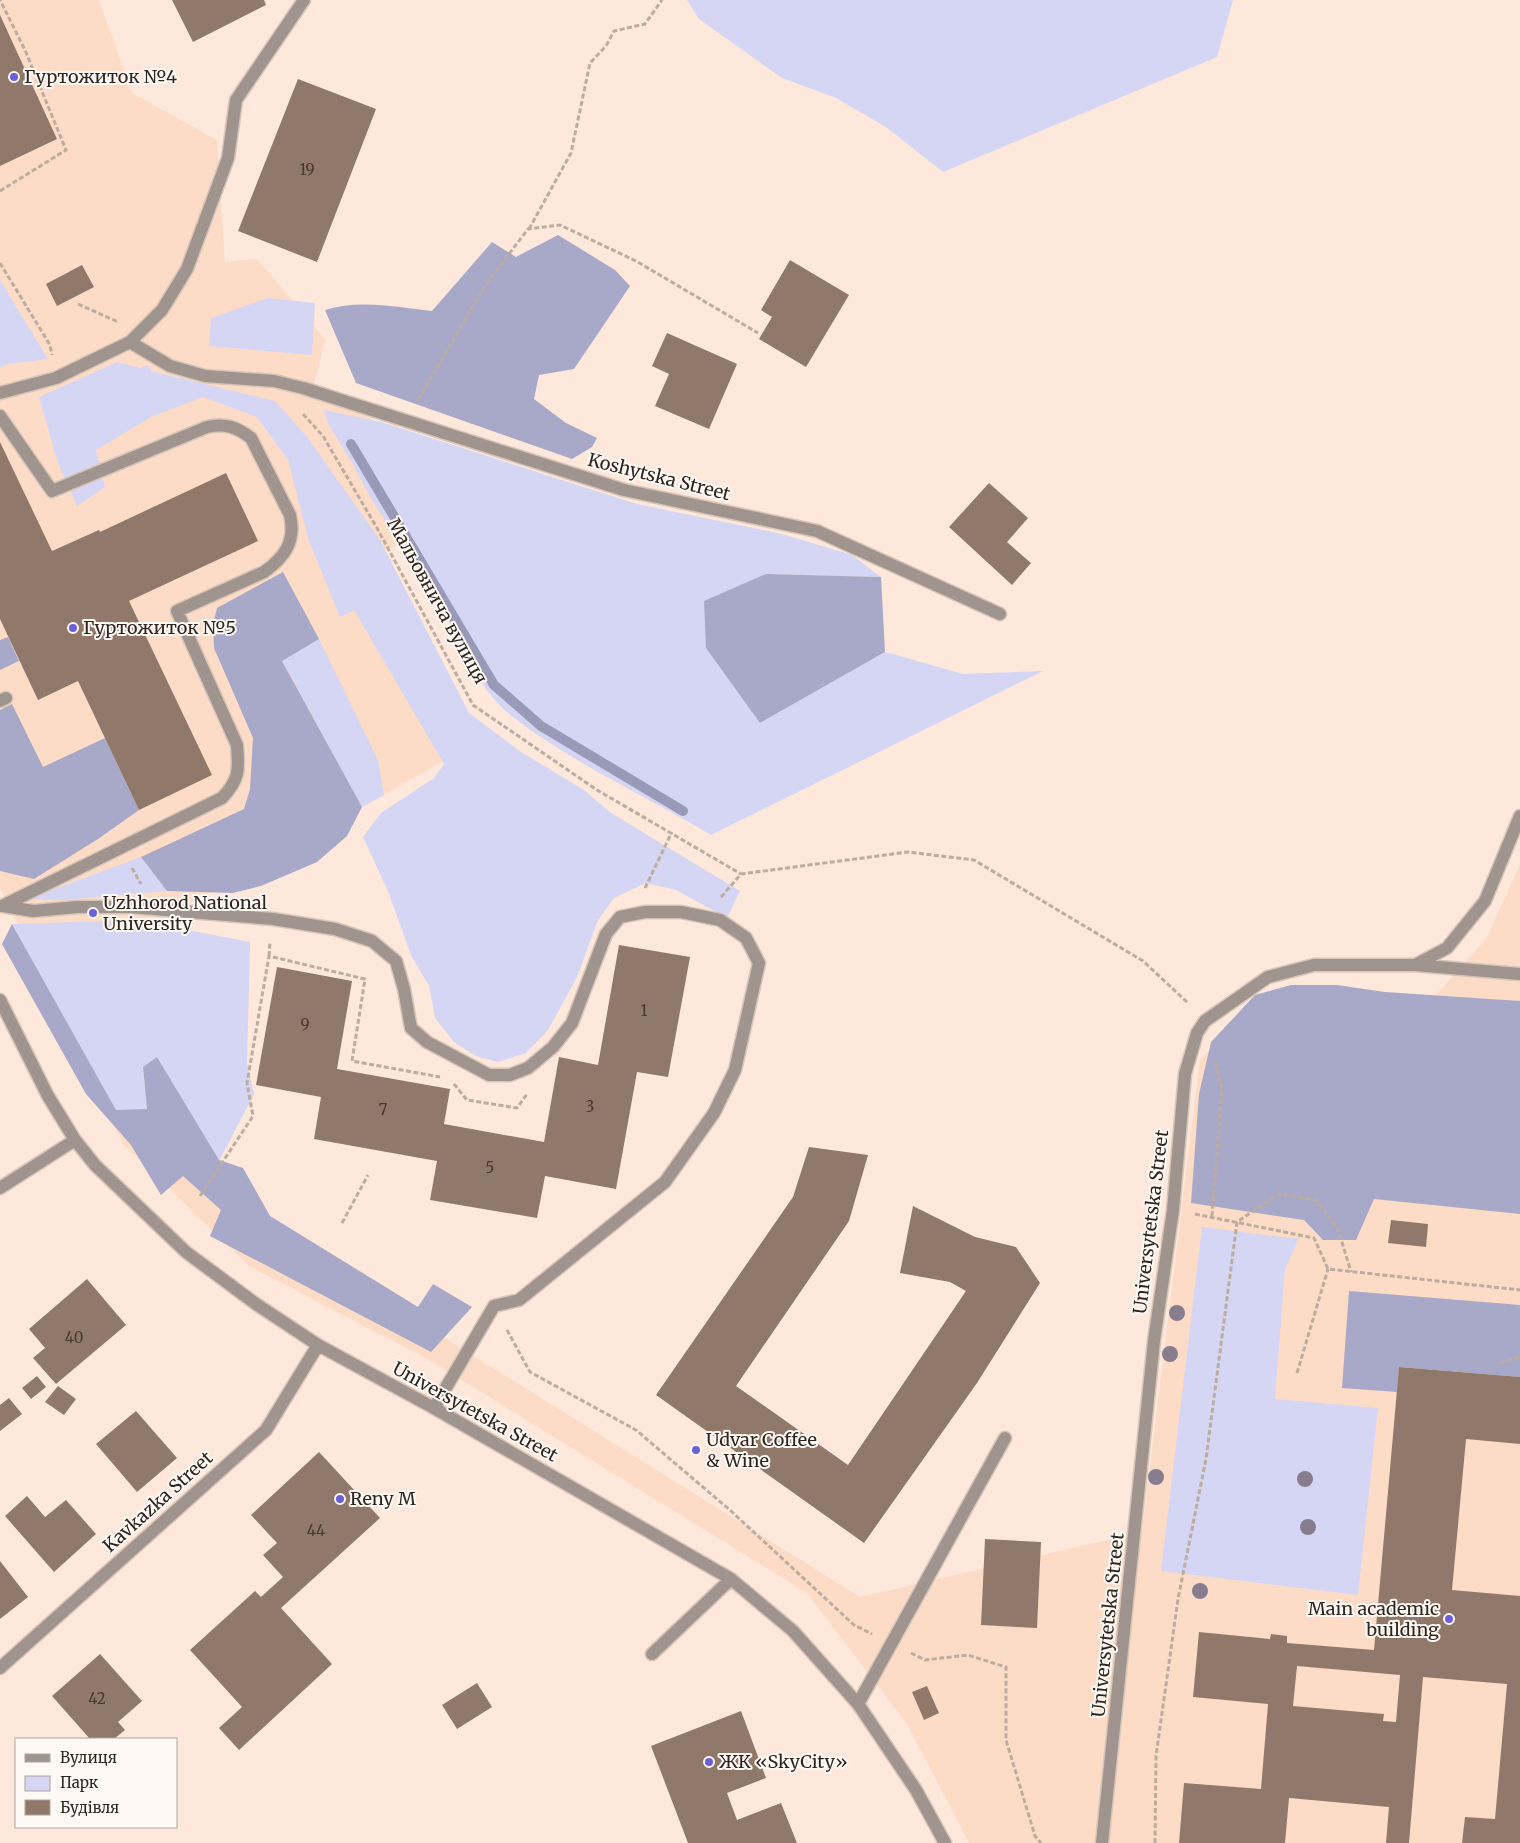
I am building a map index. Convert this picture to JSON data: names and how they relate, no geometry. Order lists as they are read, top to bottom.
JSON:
{
  "streets": {
    "street": ["Koshytska Street", "Universytetska Street", "Kavkazka Street"],
    "path": ["Мальовнича вулиця"]
  },
  "crossings": [
    ["Koshytska Street", "Мальовнича вулиця"],
    ["Мальовнича вулиця", "Universytetska Street"],
    ["Universytetska Street", "Kavkazka Street"]
  ],
  "places": [
    "Гуртожиток №4",
    "Гуртожиток №5",
    "Uzhhorod National University",
    "Udvar Coffee & Wine",
    "Reny M",
    "Main academic building",
    "ЖК «SkyCity»"
  ],
  "house_numbers": [
    "19",
    "1",
    "9",
    "3",
    "7",
    "5",
    "40",
    "44",
    "42"
  ],
  "legend": ["Вулиця", "Парк", "Будівля"]
}
